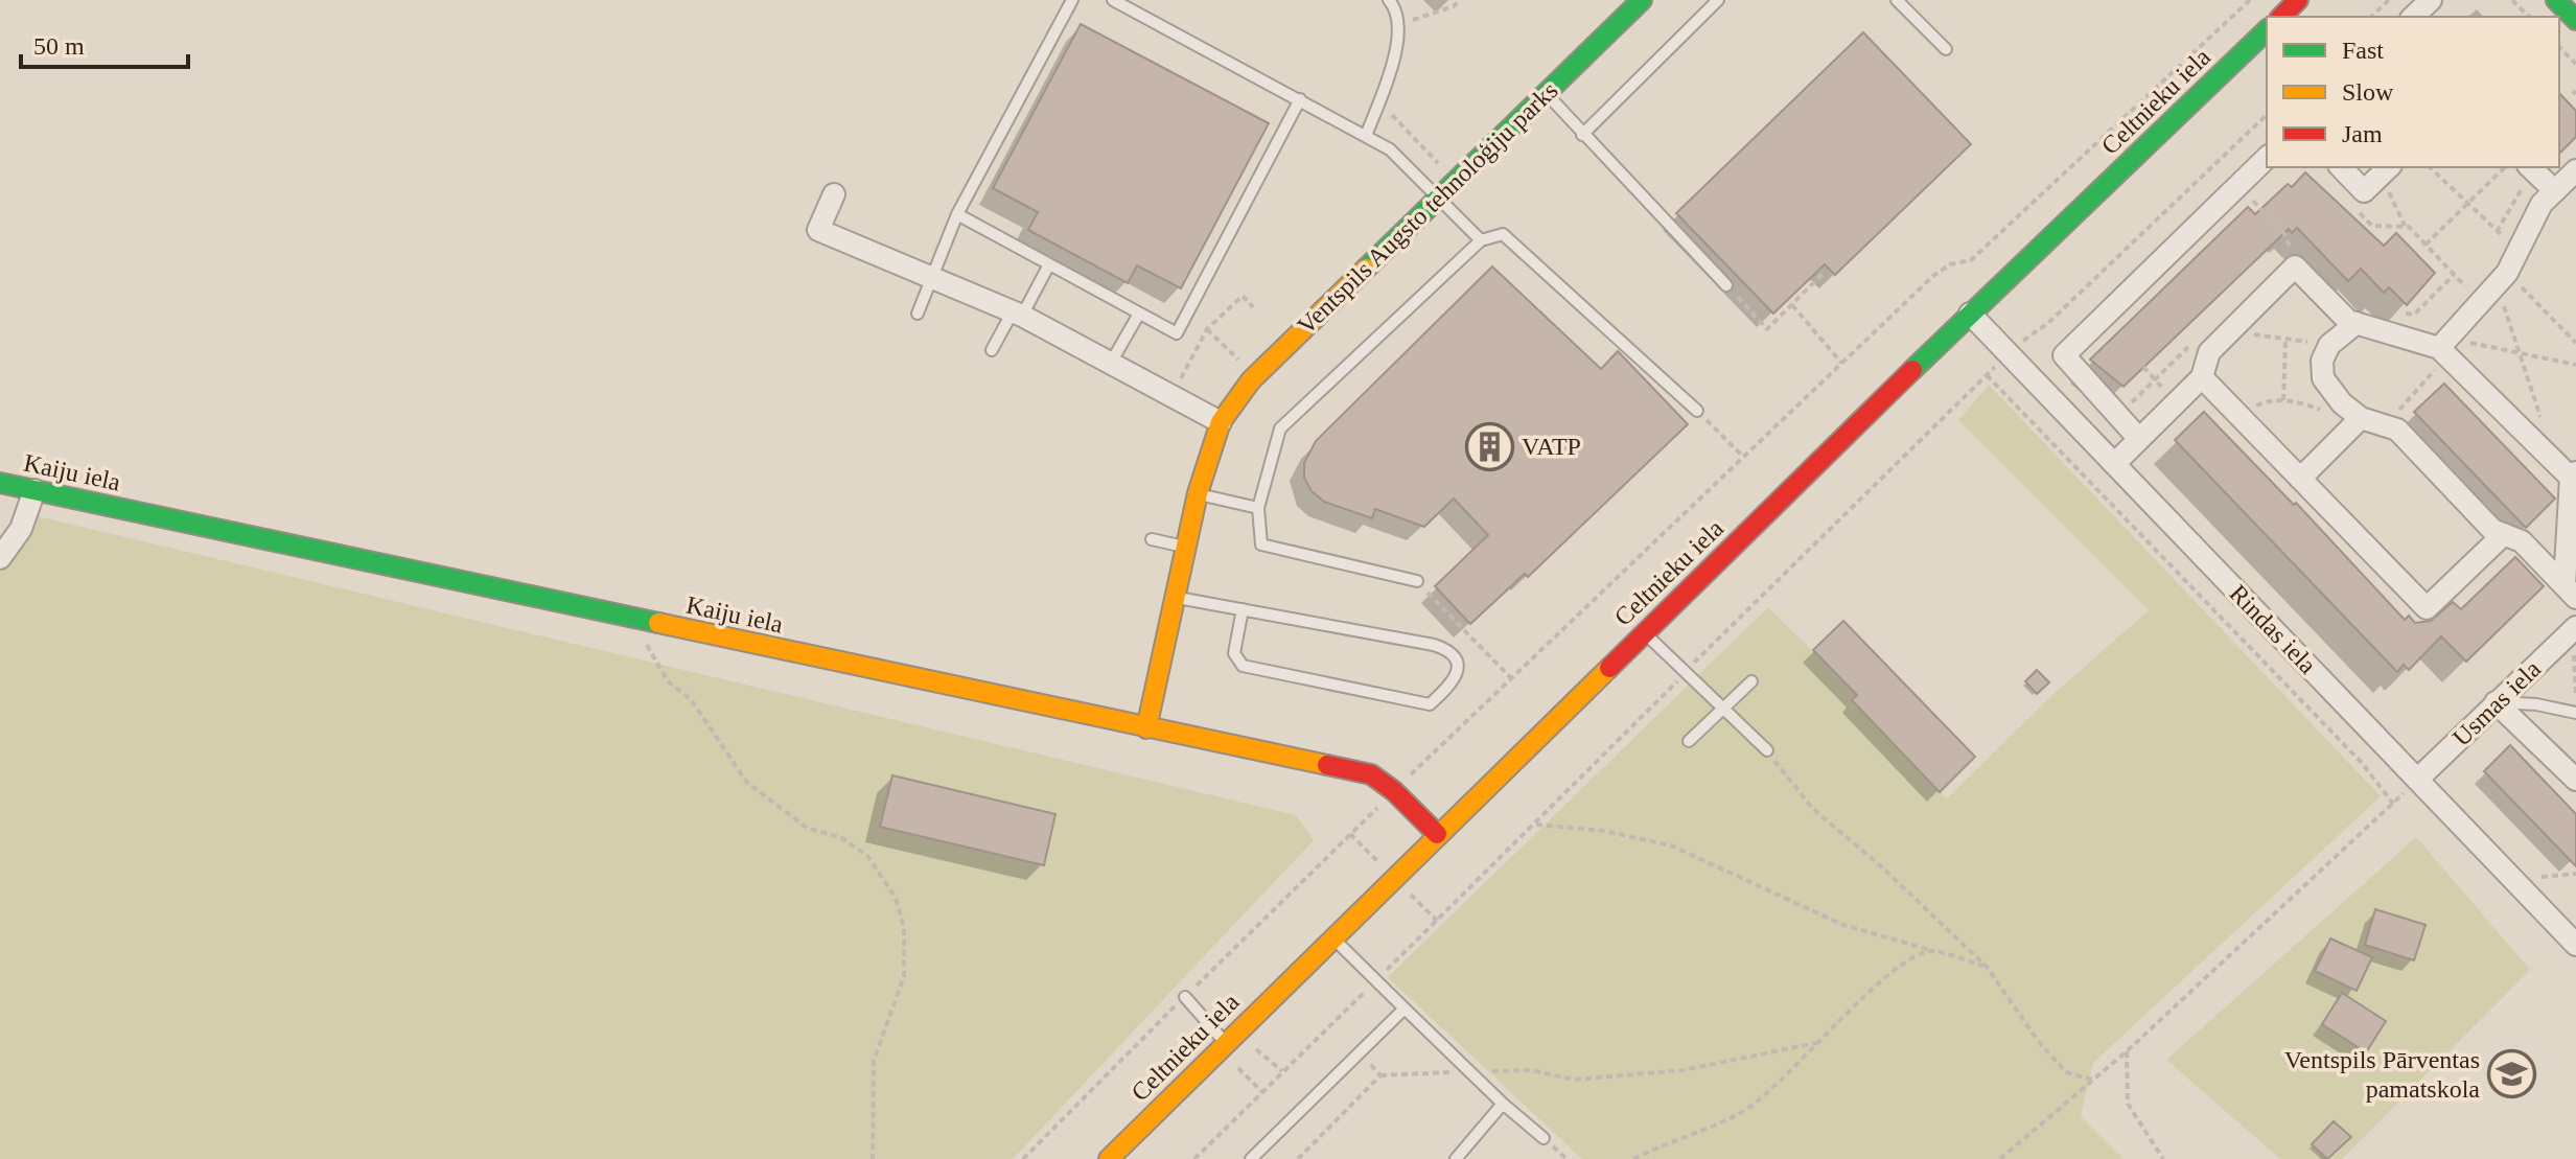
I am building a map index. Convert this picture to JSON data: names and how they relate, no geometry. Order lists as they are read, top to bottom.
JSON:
{
  "streets": {
    "street": [
      "Celtnieku iela",
      "Ventspils Augsto tehnoloģiju parks",
      "Kaiju iela",
      "Rindas iela",
      "Usmas iela"
    ]
  },
  "crossings": [
    ["Celtnieku iela", "Kaiju iela"],
    ["Celtnieku iela", "Rindas iela"],
    ["Ventspils Augsto tehnoloģiju parks", "Kaiju iela"],
    ["Rindas iela", "Usmas iela"]
  ],
  "places": {
    "building": ["VATP"],
    "school or university": ["Ventspils Pārventas pamatskola"]
  },
  "legend": ["Fast", "Slow", "Jam"],
  "scale_bar": "50 m"
}
